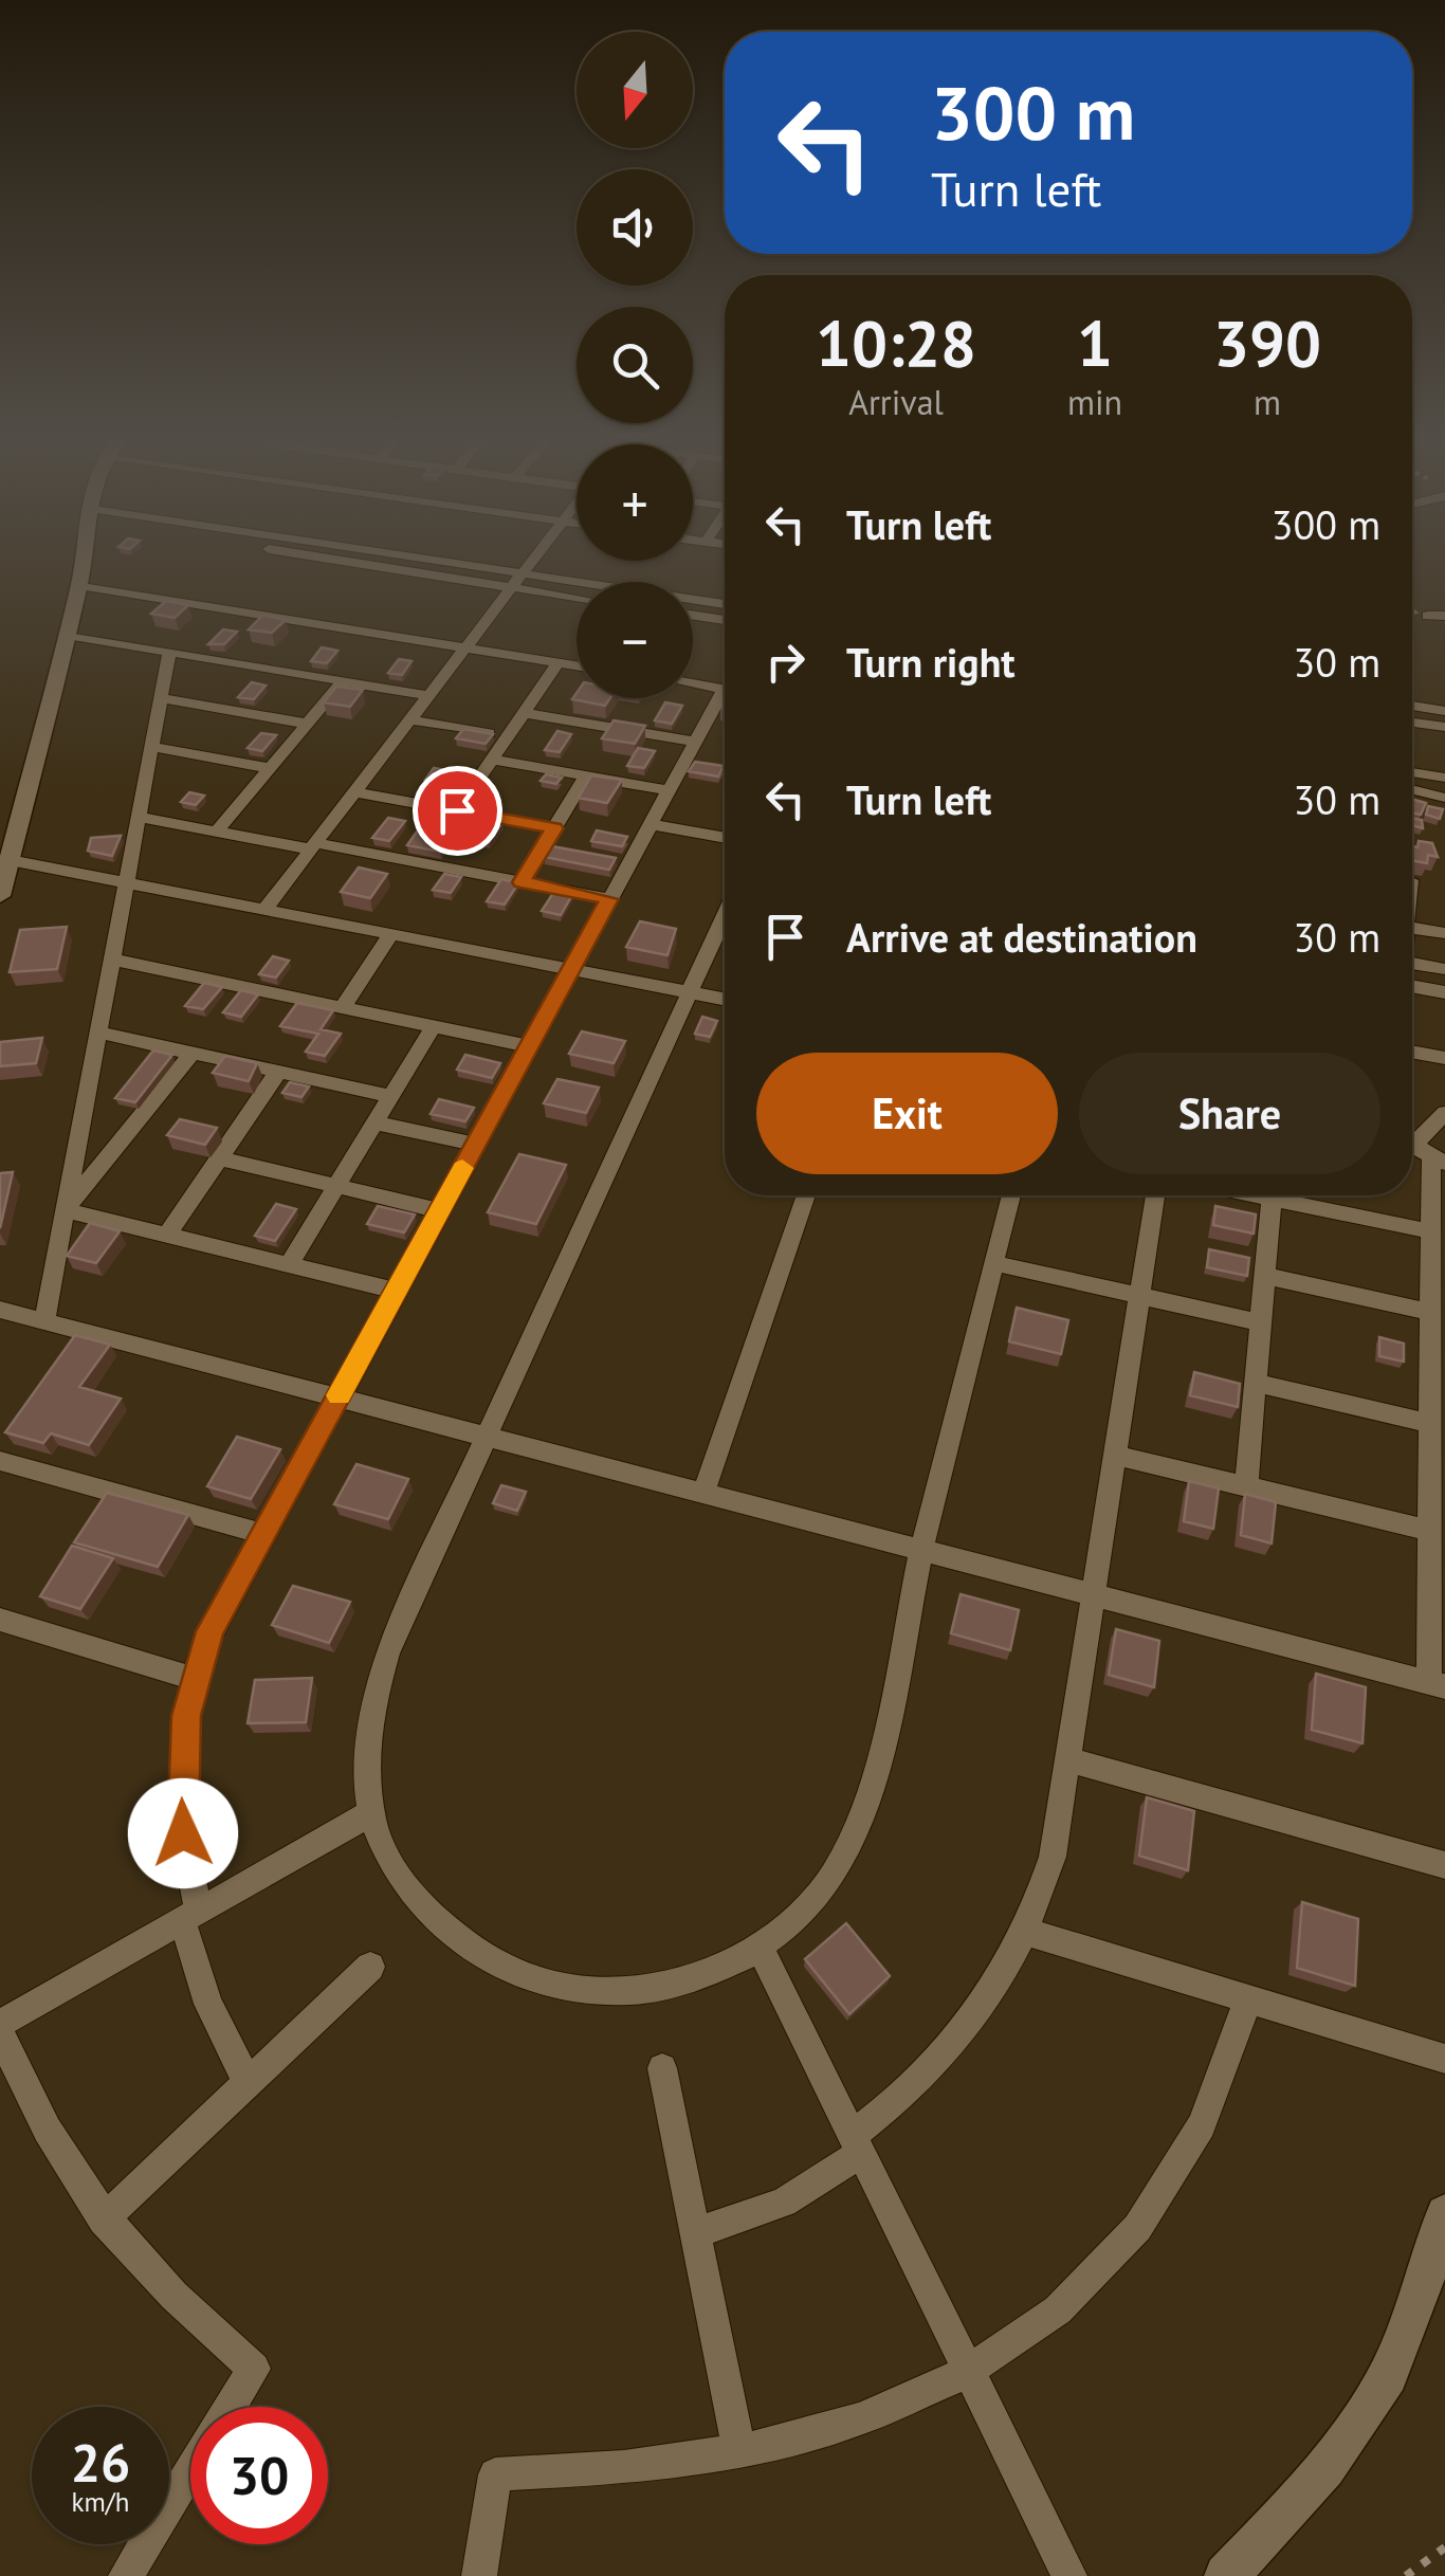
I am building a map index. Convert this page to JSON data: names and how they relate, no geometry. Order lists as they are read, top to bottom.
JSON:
{
  "north": "bottom",
  "page": {
    "map_buttons": ["+", "−"],
    "turn": ["300 m", "Turn left"],
    "eta": [
      "10:28",
      "Arrival",
      "1",
      "min",
      "390",
      "m"
    ],
    "list": [
      {
        "name": "Turn left",
        "value": "300 m"
      },
      {
        "name": "Turn right",
        "value": "30 m"
      },
      {
        "name": "Turn left",
        "value": "30 m"
      },
      {
        "name": "Arrive at destination",
        "value": "30 m"
      }
    ],
    "buttons": ["Exit", "Share"],
    "speed": "26 km/h",
    "limit": "30"
  }
}
